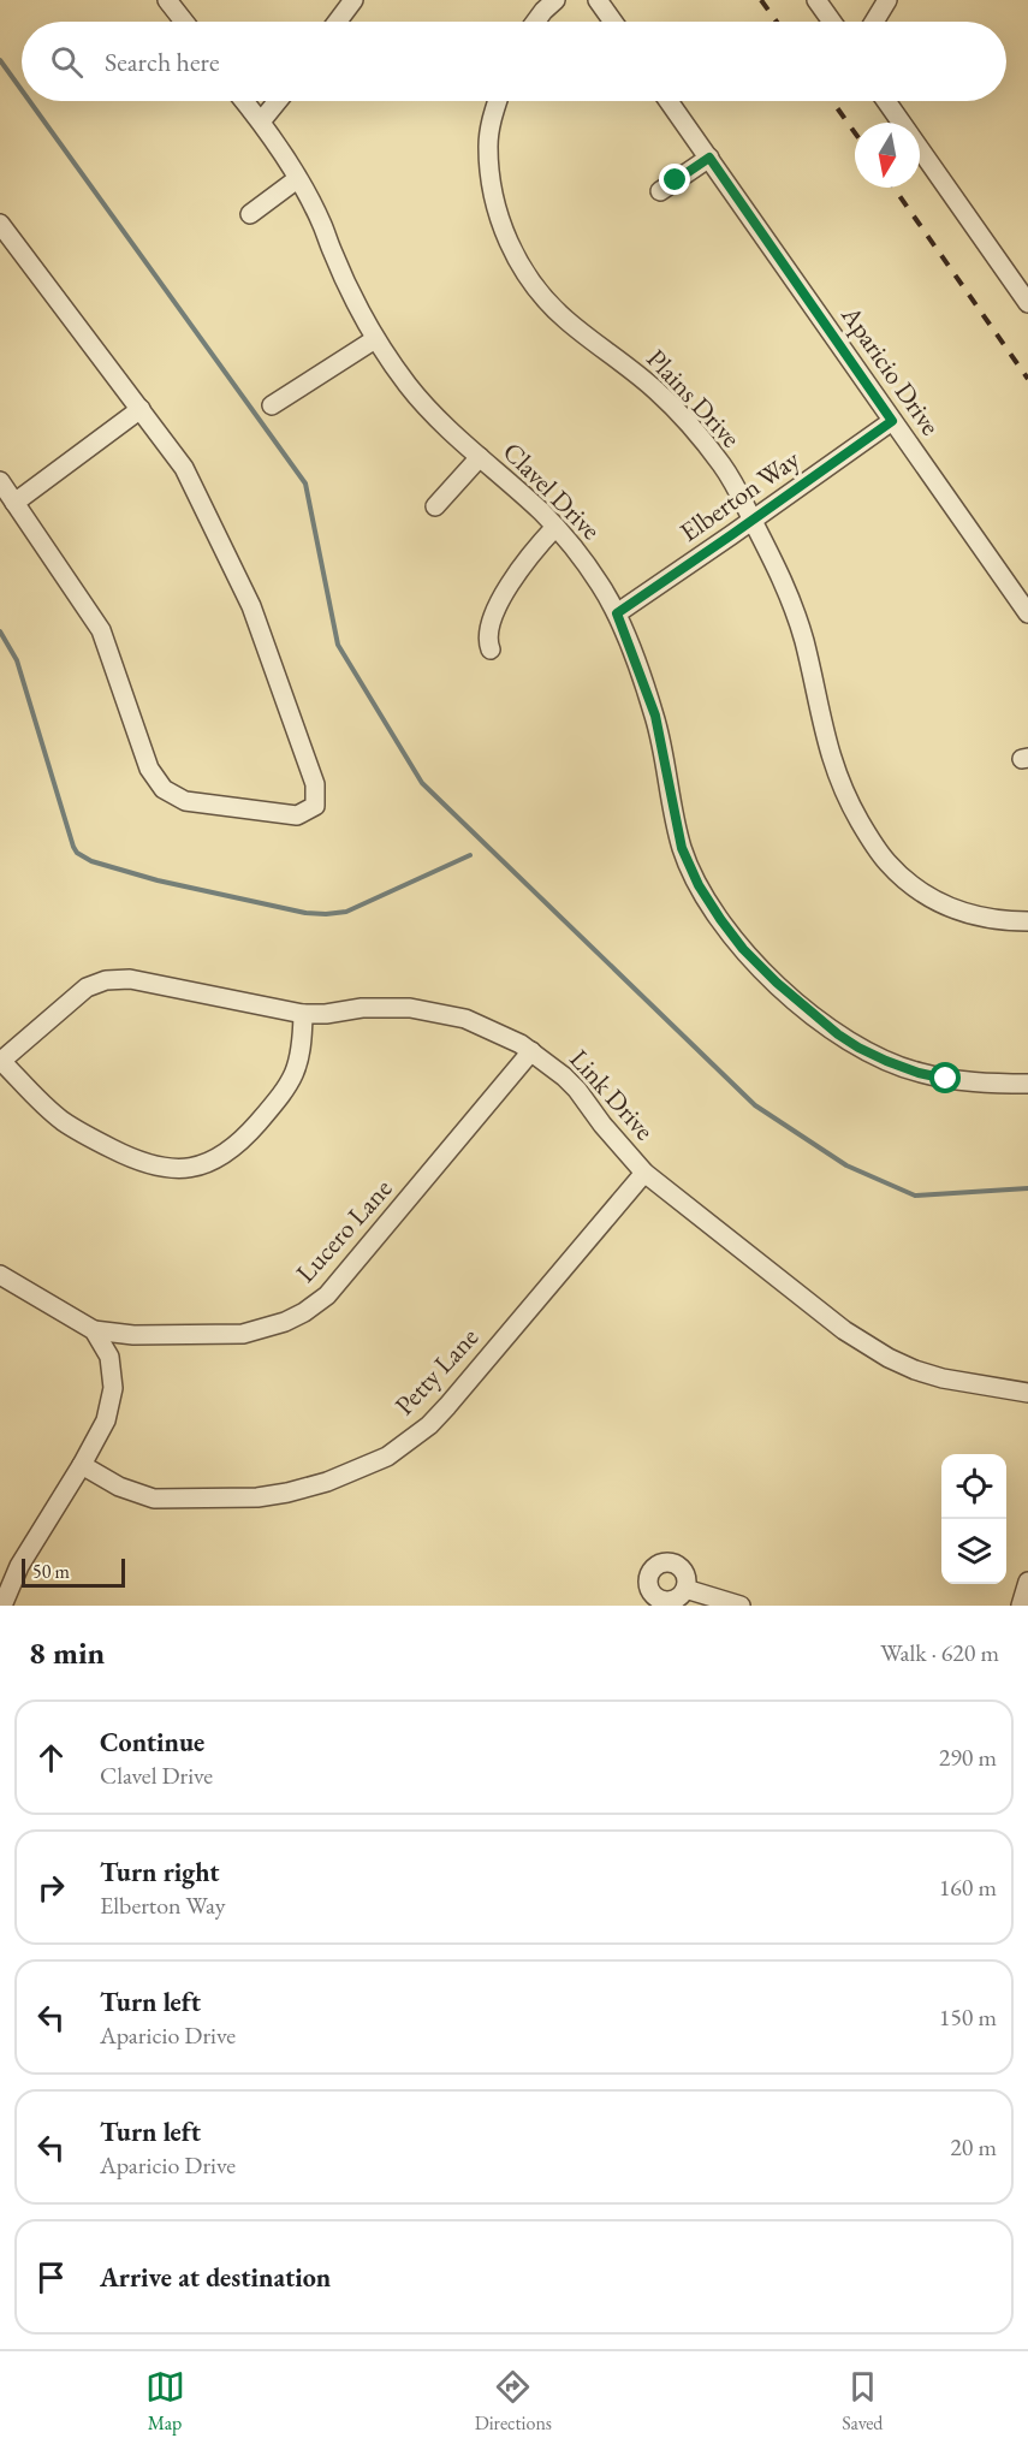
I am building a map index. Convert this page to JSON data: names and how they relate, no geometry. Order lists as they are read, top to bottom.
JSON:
{
  "streets": {
    "street": [
      "Aparicio Drive",
      "Plains Drive",
      "Clavel Drive",
      "Elberton Way",
      "Link Drive",
      "Lucero Lane",
      "Petty Lane"
    ]
  },
  "crossings": [
    ["Aparicio Drive", "Elberton Way"],
    ["Plains Drive", "Elberton Way"],
    ["Clavel Drive", "Elberton Way"],
    ["Link Drive", "Lucero Lane"],
    ["Link Drive", "Petty Lane"]
  ],
  "scale_bar": "50 m",
  "north": "bottom",
  "page": {
    "search": "Search here",
    "scale": "50 m",
    "heading": ["8 min", "Walk · 620 m"],
    "list": [
      ["Continue", "Clavel Drive", "290 m"],
      ["Turn right", "Elberton Way", "160 m"],
      ["Turn left", "Aparicio Drive", "150 m"],
      ["Turn left", "Aparicio Drive", "20 m"],
      "Arrive at destination"
    ],
    "nav": ["Map", "Directions", "Saved"]
  }
}
